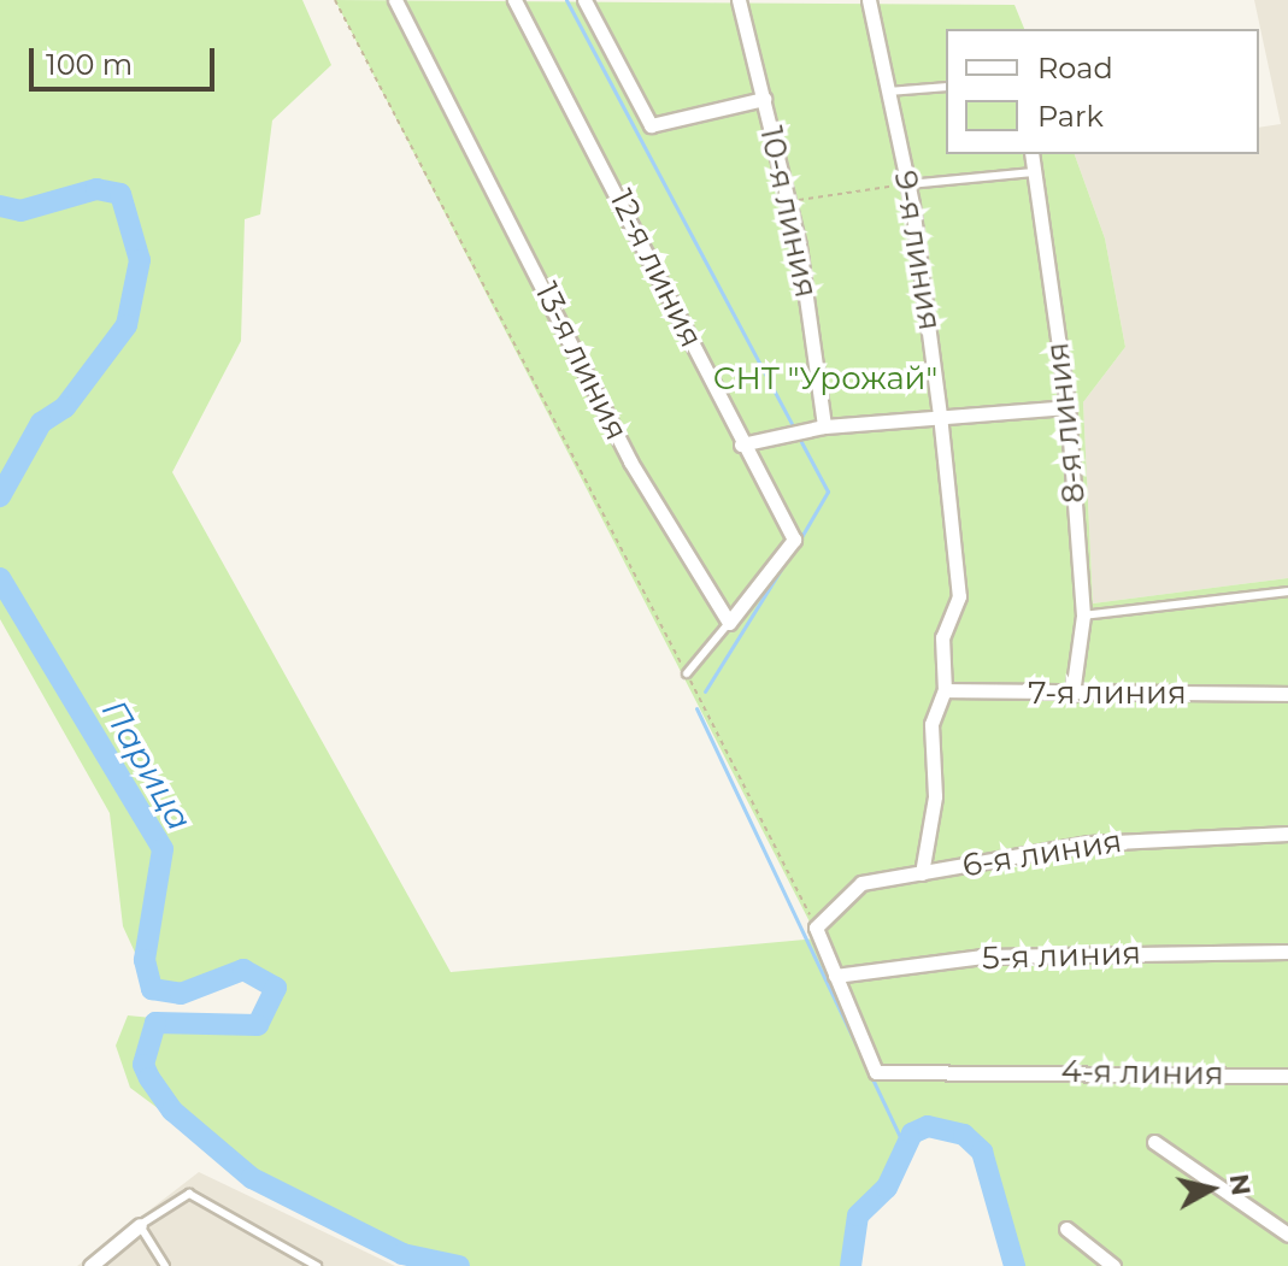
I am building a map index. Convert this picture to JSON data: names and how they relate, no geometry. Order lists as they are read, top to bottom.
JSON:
{
  "streets": {
    "street": [
      "10-я линия",
      "9-я линия",
      "12-я линия",
      "13-я линия",
      "8-я линия",
      "7-я линия",
      "6-я линия",
      "5-я линия",
      "4-я линия"
    ]
  },
  "crossings": [
    ["9-я линия", "7-я линия"],
    ["12-я линия", "13-я линия"],
    ["8-я линия", "7-я линия"],
    ["5-я линия", "4-я линия"]
  ],
  "water": ["Парица"],
  "parks": ["СНТ \"Урожай\""],
  "legend": ["Road", "Park"],
  "scale_bar": "100 m",
  "north": "right"
}
